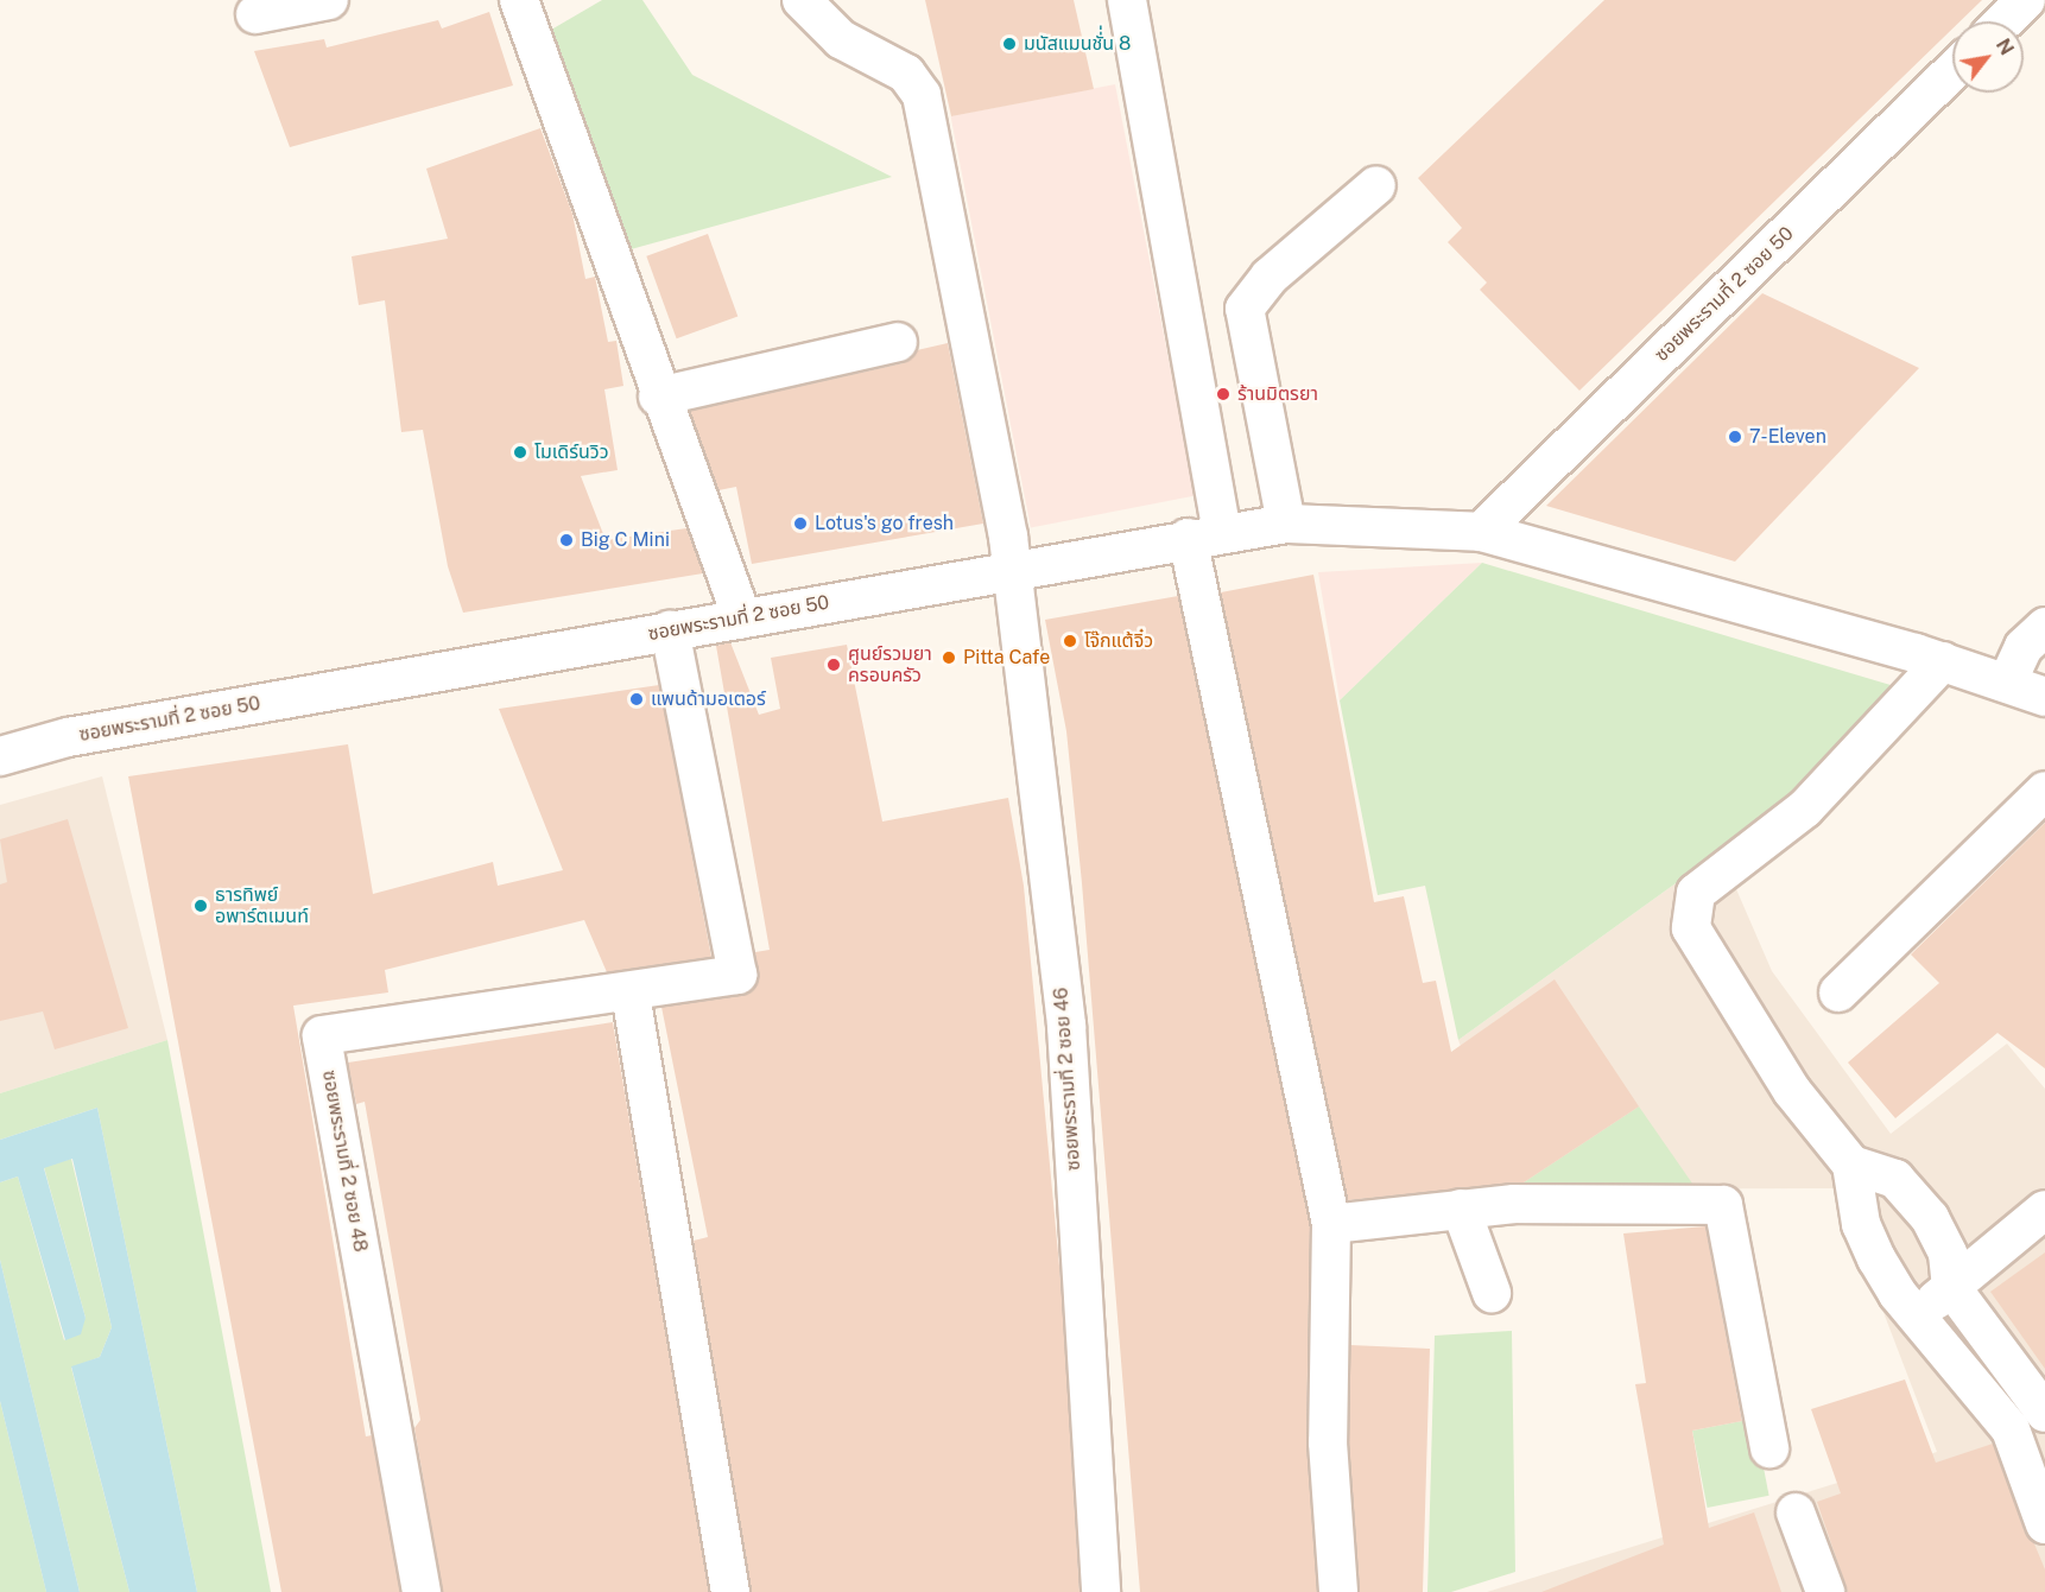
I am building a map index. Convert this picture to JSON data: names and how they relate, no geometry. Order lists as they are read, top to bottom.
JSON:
{
  "streets": {
    "street": ["ซอยพระรามที่ 2 ซอย 50", "ซอยพระรามที่ 2 ซอย 46", "ซอยพระรามที่ 2 ซอย 48"]
  },
  "crossings": [
    ["ซอยพระรามที่ 2 ซอย 50", "ซอยพระรามที่ 2 ซอย 46"],
    ["ซอยพระรามที่ 2 ซอย 50", "ซอยพระรามที่ 2 ซอย 48"]
  ],
  "places": [
    "มนัสแมนชั่่น 8",
    "ร้านมิตรยา",
    "7-Eleven",
    "โมเดิร์นวิว",
    "Lotus's go fresh",
    "Big C Mini",
    "โจ๊กแต้จิ๋ว",
    "Pitta Cafe",
    "ศูนย์รวมยา ครอบครัว",
    "แพนด้ามอเตอร์",
    "ธารทิพย์ อพาร์ตเมนท์"
  ],
  "north": "top right"
}
